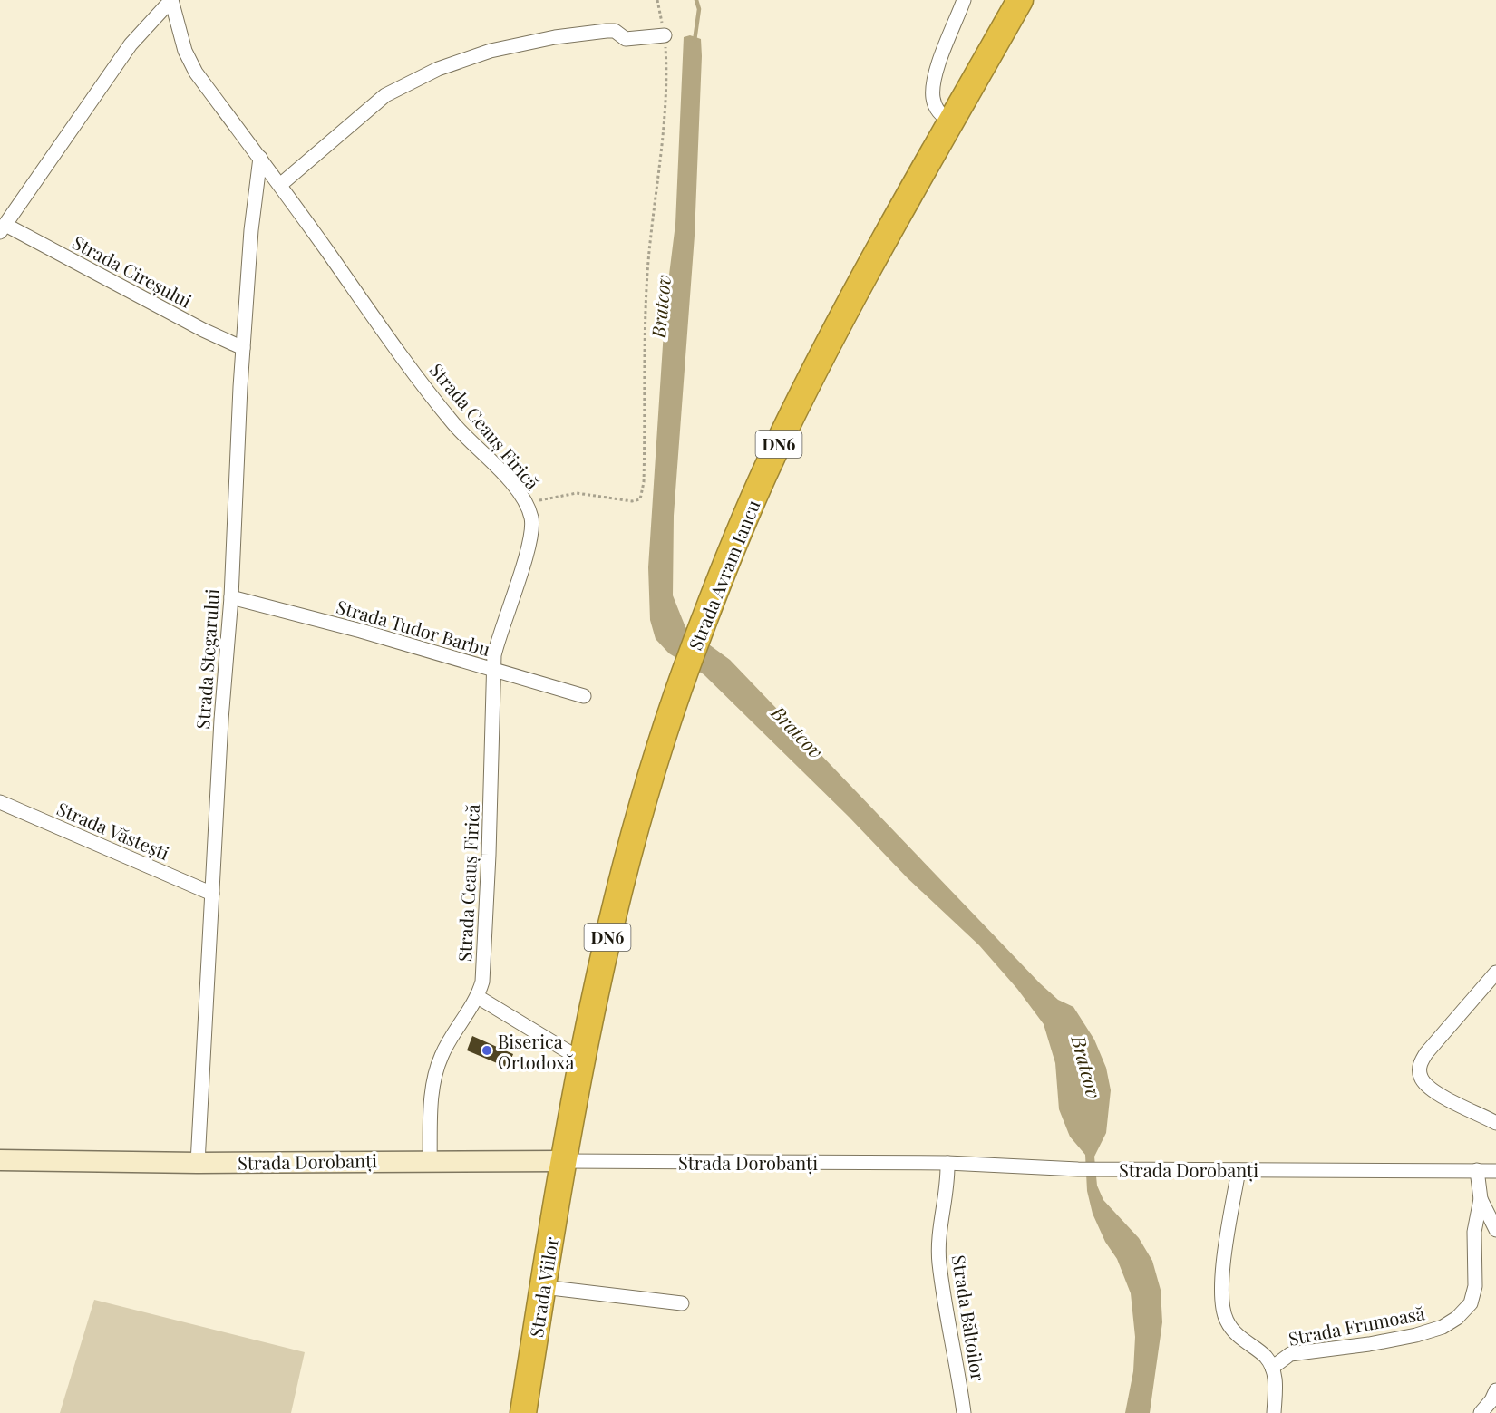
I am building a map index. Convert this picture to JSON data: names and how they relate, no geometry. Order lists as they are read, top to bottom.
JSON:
{
  "streets": {
    "highway": ["DN6", "Strada Avram Iancu", "Strada Viilor"],
    "street": [
      "Strada Cireșului",
      "Strada Ceauș Firică",
      "Strada Tudor Barbu",
      "Strada Stegarului",
      "Strada Văstești",
      "Strada Dorobanți",
      "Strada Băltoilor",
      "Strada Frumoasă"
    ]
  },
  "crossings": [
    ["Strada Cireșului", "Strada Stegarului"],
    ["Strada Ceauș Firică", "Strada Tudor Barbu"],
    ["Strada Ceauș Firică", "Strada Stegarului"],
    ["Strada Ceauș Firică", "Strada Dorobanți"],
    ["Strada Avram Iancu", "Strada Dorobanți"],
    ["Strada Avram Iancu", "Strada Viilor"],
    ["Strada Tudor Barbu", "Strada Stegarului"],
    ["Strada Stegarului", "Strada Văstești"],
    ["Strada Stegarului", "Strada Dorobanți"],
    ["Strada Dorobanți", "Strada Viilor"],
    ["Strada Dorobanți", "Strada Băltoilor"],
    ["Strada Dorobanți", "Strada Frumoasă"]
  ],
  "water": ["Bratcov"],
  "places": ["Biserica Ortodoxă"]
}
